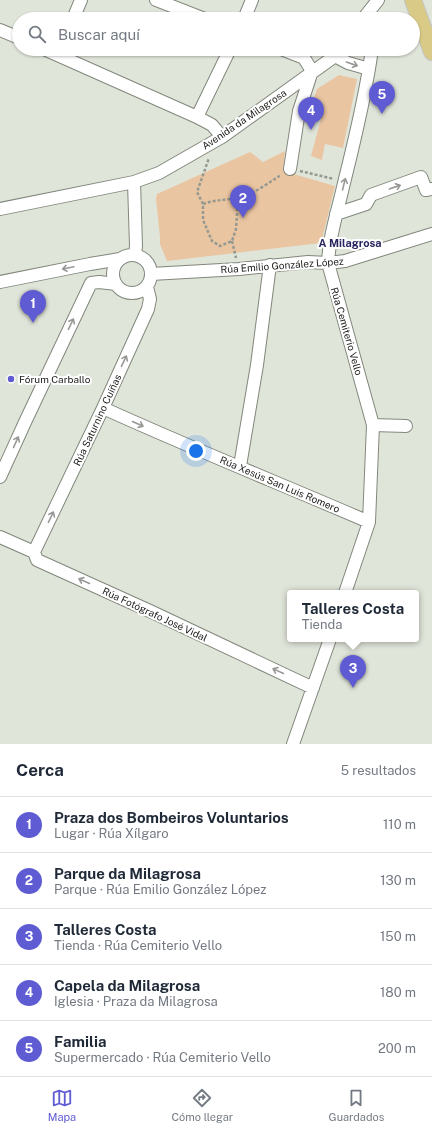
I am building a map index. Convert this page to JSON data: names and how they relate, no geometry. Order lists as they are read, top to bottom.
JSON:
{
  "streets": {
    "street": [
      "Avenida da Milagrosa",
      "Rúa Emilio González López",
      "Rúa Cemiterio Vello",
      "Rúa Saturnino Cuíñas",
      "Rúa Xesús San Luis Romero",
      "Rúa Fotógrafo José Vidal"
    ]
  },
  "crossings": [
    ["Rúa Emilio González López", "Rúa Cemiterio Vello"],
    ["Rúa Emilio González López", "Rúa Saturnino Cuíñas"],
    ["Rúa Cemiterio Vello", "Rúa Xesús San Luis Romero"],
    ["Rúa Saturnino Cuíñas", "Rúa Xesús San Luis Romero"],
    ["Rúa Saturnino Cuíñas", "Rúa Fotógrafo José Vidal"]
  ],
  "one_way": ["Rúa Xesús San Luis Romero", "Rúa Fotógrafo José Vidal"],
  "districts": ["A Milagrosa"],
  "places": ["Fórum Carballo"],
  "page": {
    "search": "Buscar aquí",
    "pins": [
      "5",
      "4",
      "2",
      "1",
      "3"
    ],
    "popup": ["Talleres Costa", "Tienda"],
    "heading": ["Cerca", "5 resultados"],
    "list": [
      {
        "mark": "1",
        "name": "Praza dos Bombeiros Voluntarios",
        "note": "Lugar · Rúa Xílgaro",
        "value": "110 m"
      },
      {
        "mark": "2",
        "name": "Parque da Milagrosa",
        "note": "Parque · Rúa Emilio González López",
        "value": "130 m"
      },
      {
        "mark": "3",
        "name": "Talleres Costa",
        "note": "Tienda · Rúa Cemiterio Vello",
        "value": "150 m"
      },
      {
        "mark": "4",
        "name": "Capela da Milagrosa",
        "note": "Iglesia · Praza da Milagrosa",
        "value": "180 m"
      },
      {
        "mark": "5",
        "name": "Familia",
        "note": "Supermercado · Rúa Cemiterio Vello",
        "value": "200 m"
      }
    ],
    "nav": ["Mapa", "Cómo llegar", "Guardados"]
  }
}
